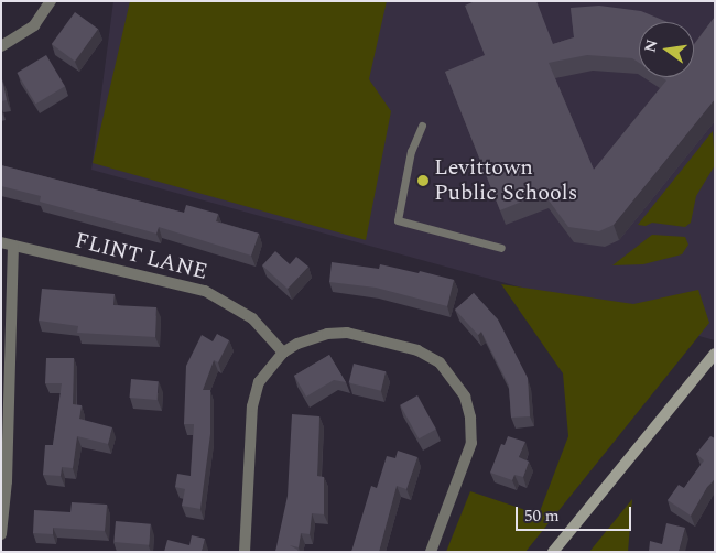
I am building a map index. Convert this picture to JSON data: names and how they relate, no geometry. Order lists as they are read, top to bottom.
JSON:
{
  "streets": {
    "street": ["FLINT LANE"]
  },
  "places": ["Levittown Public Schools"],
  "scale_bar": "50 m",
  "north": "left"
}
